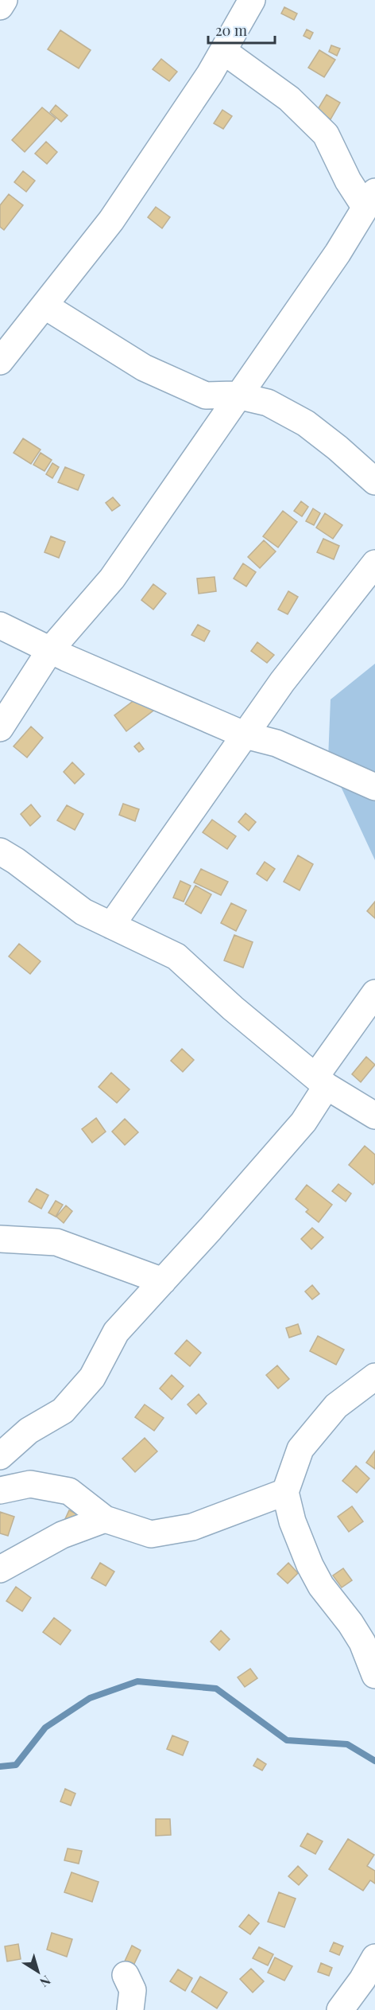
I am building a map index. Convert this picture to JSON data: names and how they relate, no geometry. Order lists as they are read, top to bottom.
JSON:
{
  "scale_bar": "20 m",
  "north": "bottom right"
}
